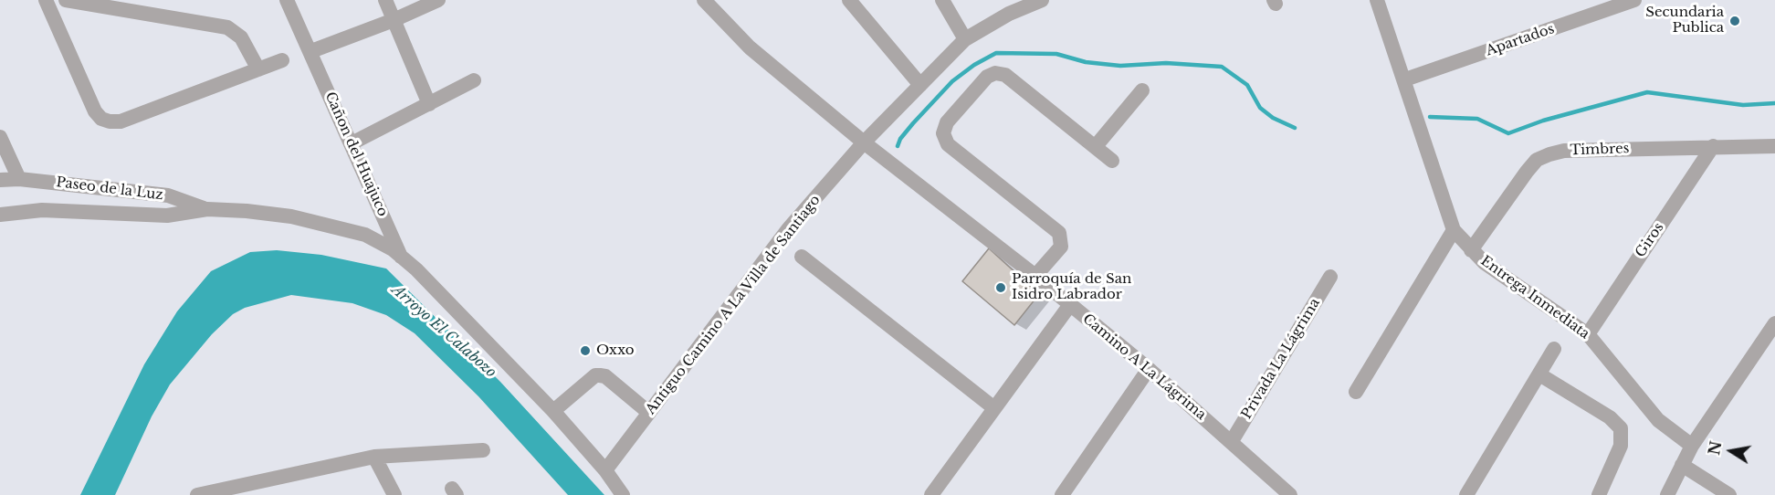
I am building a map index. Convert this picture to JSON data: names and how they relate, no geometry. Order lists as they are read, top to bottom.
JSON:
{
  "streets": {
    "street": [
      "Apartados",
      "Timbres",
      "Cañon del Huajuco",
      "Paseo de la Luz",
      "Giros",
      "Entrega Inmediata",
      "Antiguo Camino A La Villa de Santiago",
      "Privada La Lágrima",
      "Camino A La Lágrima"
    ]
  },
  "crossings": [
    ["Apartados", "Entrega Inmediata"],
    ["Timbres", "Giros"],
    ["Timbres", "Entrega Inmediata"],
    ["Giros", "Entrega Inmediata"],
    ["Antiguo Camino A La Villa de Santiago", "Camino A La Lágrima"],
    ["Privada La Lágrima", "Camino A La Lágrima"]
  ],
  "water": ["Arroyo El Calabozo"],
  "places": ["Secundaria Publica", "Parroquía de San Isidro Labrador", "Oxxo"],
  "north": "left"
}
